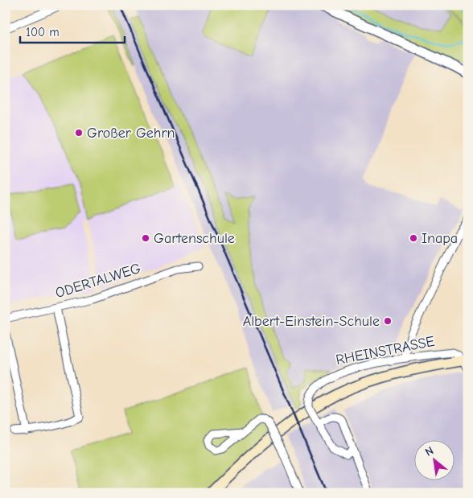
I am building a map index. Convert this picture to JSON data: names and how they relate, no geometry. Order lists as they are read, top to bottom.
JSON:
{
  "streets": {
    "main road": ["RHEINSTRASSE"],
    "street": ["ODERTALWEG"]
  },
  "places": [
    "Großer Gehrn",
    "Gartenschule",
    "Inapa",
    "Albert-Einstein-Schule"
  ],
  "scale_bar": "100 m",
  "north": "top left"
}
